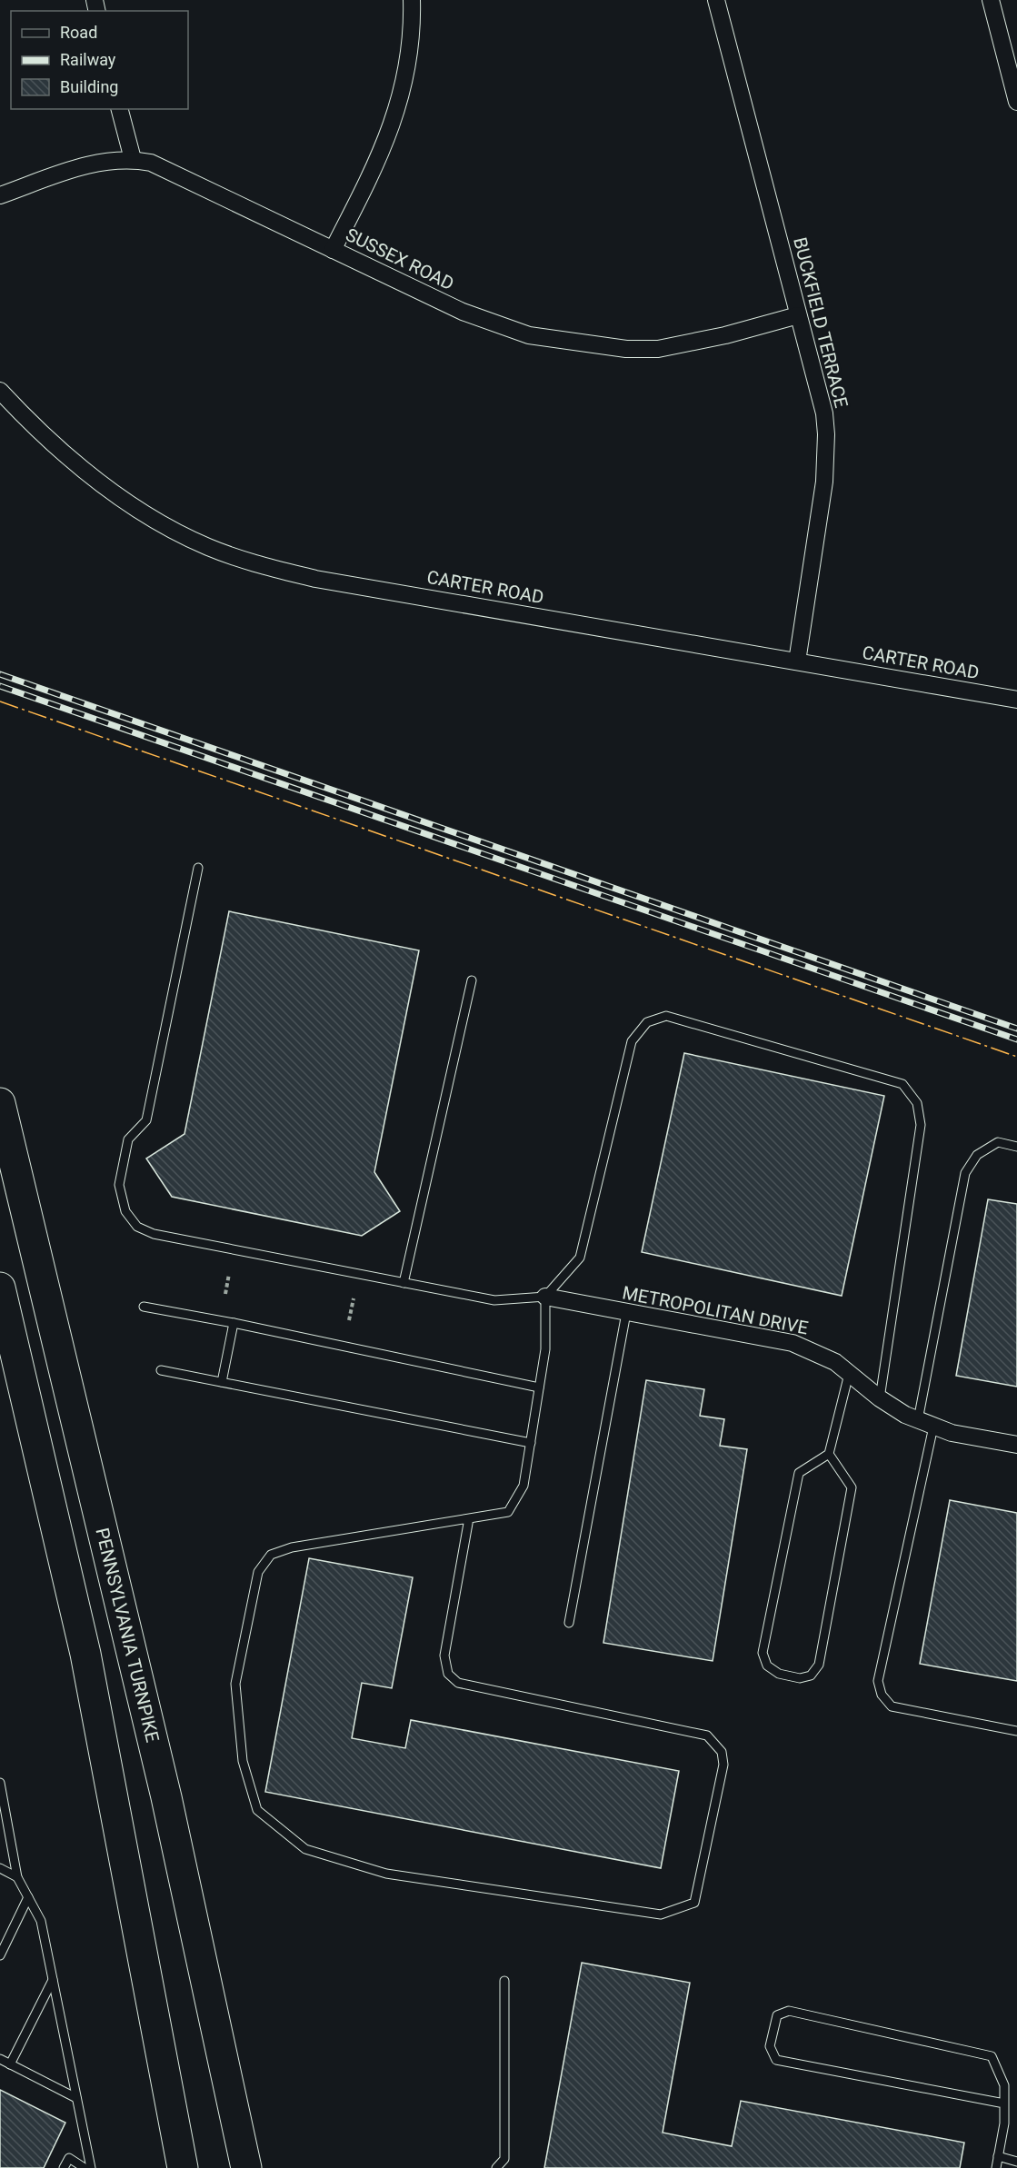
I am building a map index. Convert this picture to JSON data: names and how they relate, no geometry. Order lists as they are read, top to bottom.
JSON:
{
  "streets": {
    "highway": ["PENNSYLVANIA TURNPIKE"],
    "street": [
      "SUSSEX ROAD",
      "BUCKFIELD TERRACE",
      "CARTER ROAD",
      "METROPOLITAN DRIVE"
    ]
  },
  "crossings": [
    ["SUSSEX ROAD", "BUCKFIELD TERRACE"],
    ["BUCKFIELD TERRACE", "CARTER ROAD"]
  ],
  "legend": ["Road", "Railway", "Building"]
}
